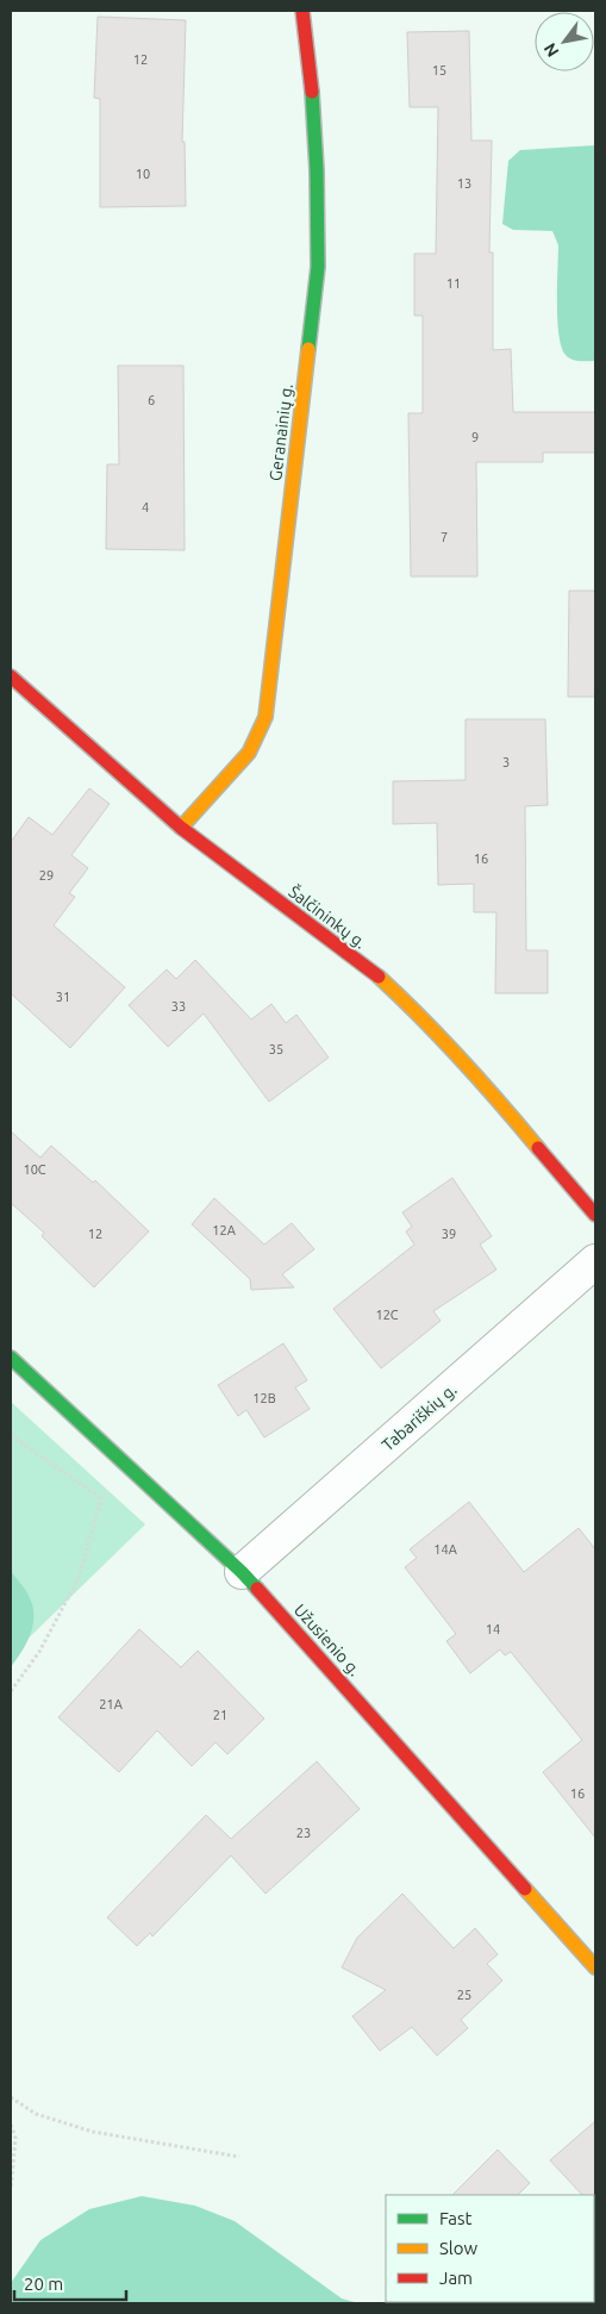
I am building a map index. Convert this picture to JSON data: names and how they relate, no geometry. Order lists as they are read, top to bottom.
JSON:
{
  "streets": {
    "street": [
      "Geranainių g.",
      "Šalčininkų g.",
      "Tabariškių g.",
      "Užusienio g."
    ]
  },
  "crossings": [
    ["Geranainių g.", "Šalčininkų g."],
    ["Tabariškių g.", "Užusienio g."]
  ],
  "house_numbers": [
    "12",
    "15",
    "10",
    "13",
    "11",
    "6",
    "9",
    "4",
    "7",
    "3",
    "16",
    "29",
    "31",
    "33",
    "35",
    "10C",
    "12A",
    "12",
    "39",
    "12C",
    "12B",
    "14A",
    "14",
    "21A",
    "21",
    "16",
    "23",
    "25"
  ],
  "legend": ["Fast", "Slow", "Jam"],
  "scale_bar": "20 m",
  "north": "bottom left"
}
